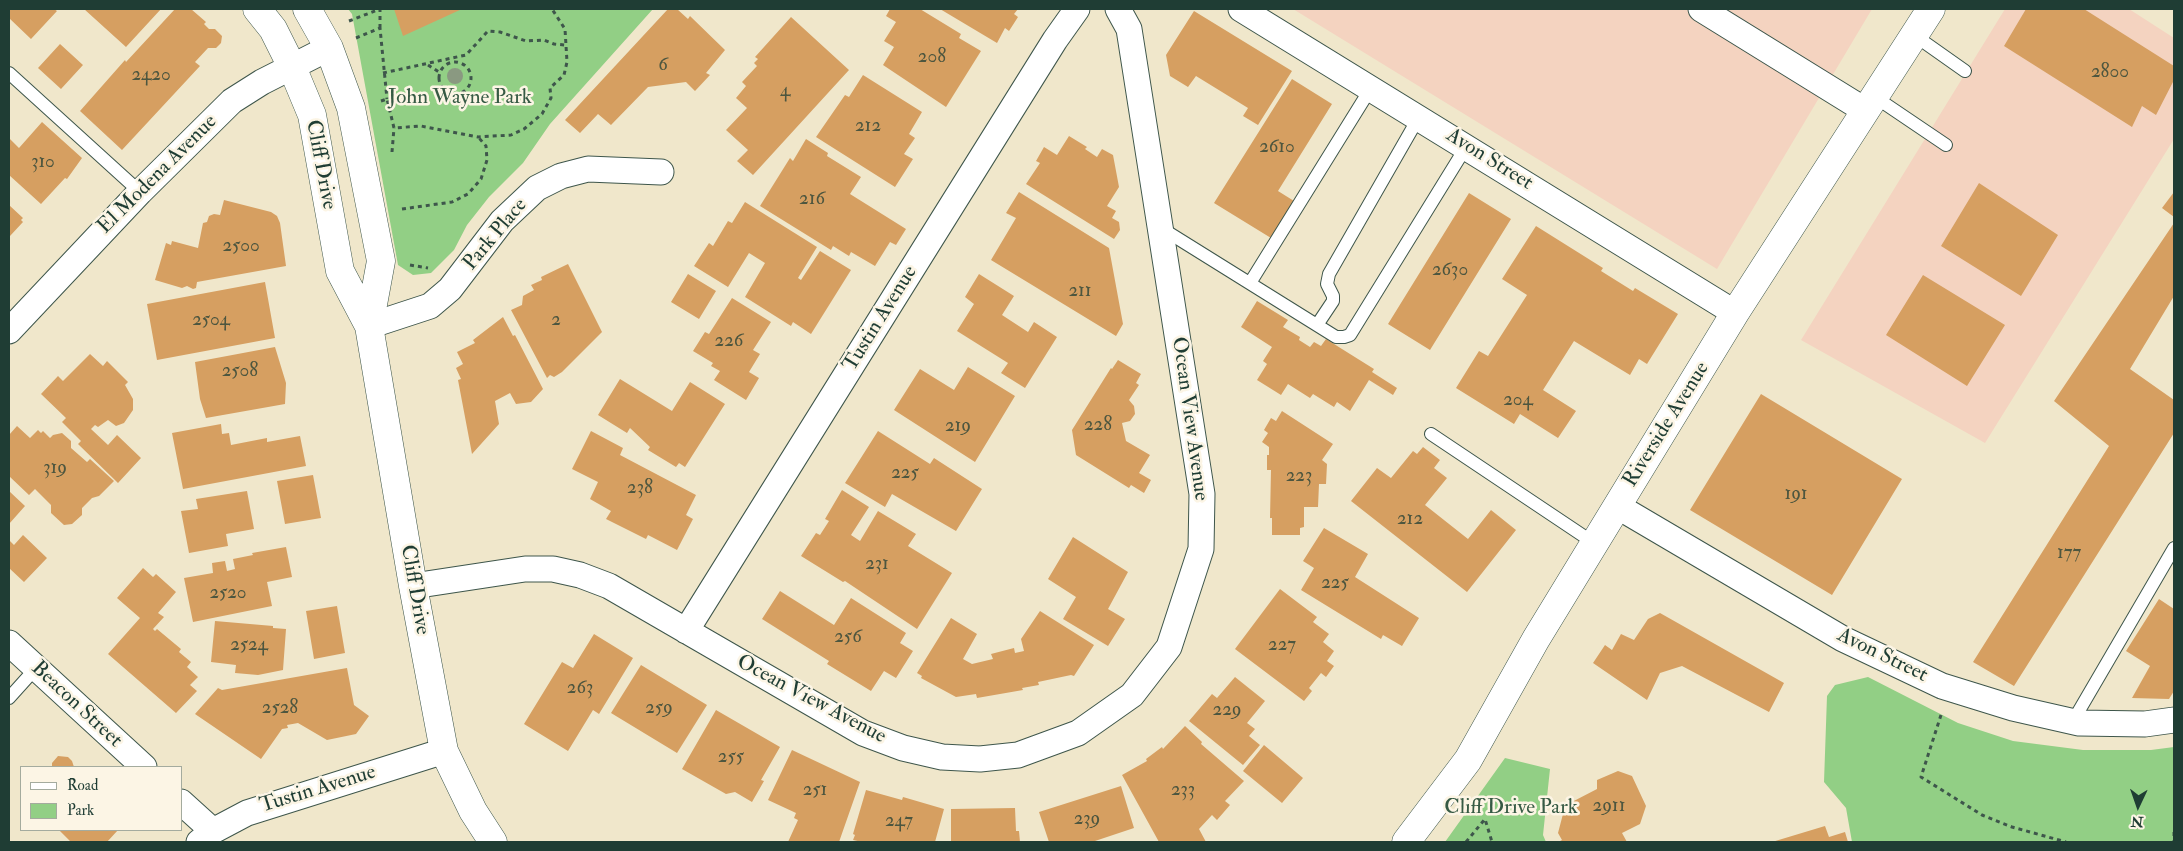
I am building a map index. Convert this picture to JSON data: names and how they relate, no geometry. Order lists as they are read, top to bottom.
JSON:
{
  "streets": {
    "main road": ["Cliff Drive", "Riverside Avenue"],
    "street": [
      "Avon Street",
      "El Modena Avenue",
      "Park Place",
      "Tustin Avenue",
      "Ocean View Avenue",
      "Beacon Street"
    ]
  },
  "crossings": [
    ["Avon Street", "Riverside Avenue"],
    ["Cliff Drive", "El Modena Avenue"],
    ["Cliff Drive", "Park Place"],
    ["Cliff Drive", "Tustin Avenue"],
    ["Cliff Drive", "Ocean View Avenue"],
    ["Tustin Avenue", "Ocean View Avenue"]
  ],
  "parks": ["John Wayne Park", "Cliff Drive Park"],
  "house_numbers": [
    "208",
    "6",
    "2800",
    "2420",
    "4",
    "212",
    "2610",
    "310",
    "216",
    "2500",
    "2630",
    "211",
    "2504",
    "2",
    "226",
    "2508",
    "204",
    "228",
    "219",
    "319",
    "225",
    "223",
    "238",
    "191",
    "212",
    "177",
    "231",
    "225",
    "2520",
    "256",
    "2524",
    "227",
    "263",
    "2528",
    "259",
    "229",
    "255",
    "251",
    "233",
    "2911",
    "239",
    "247"
  ],
  "legend": ["Road", "Park"],
  "north": "bottom"
}
